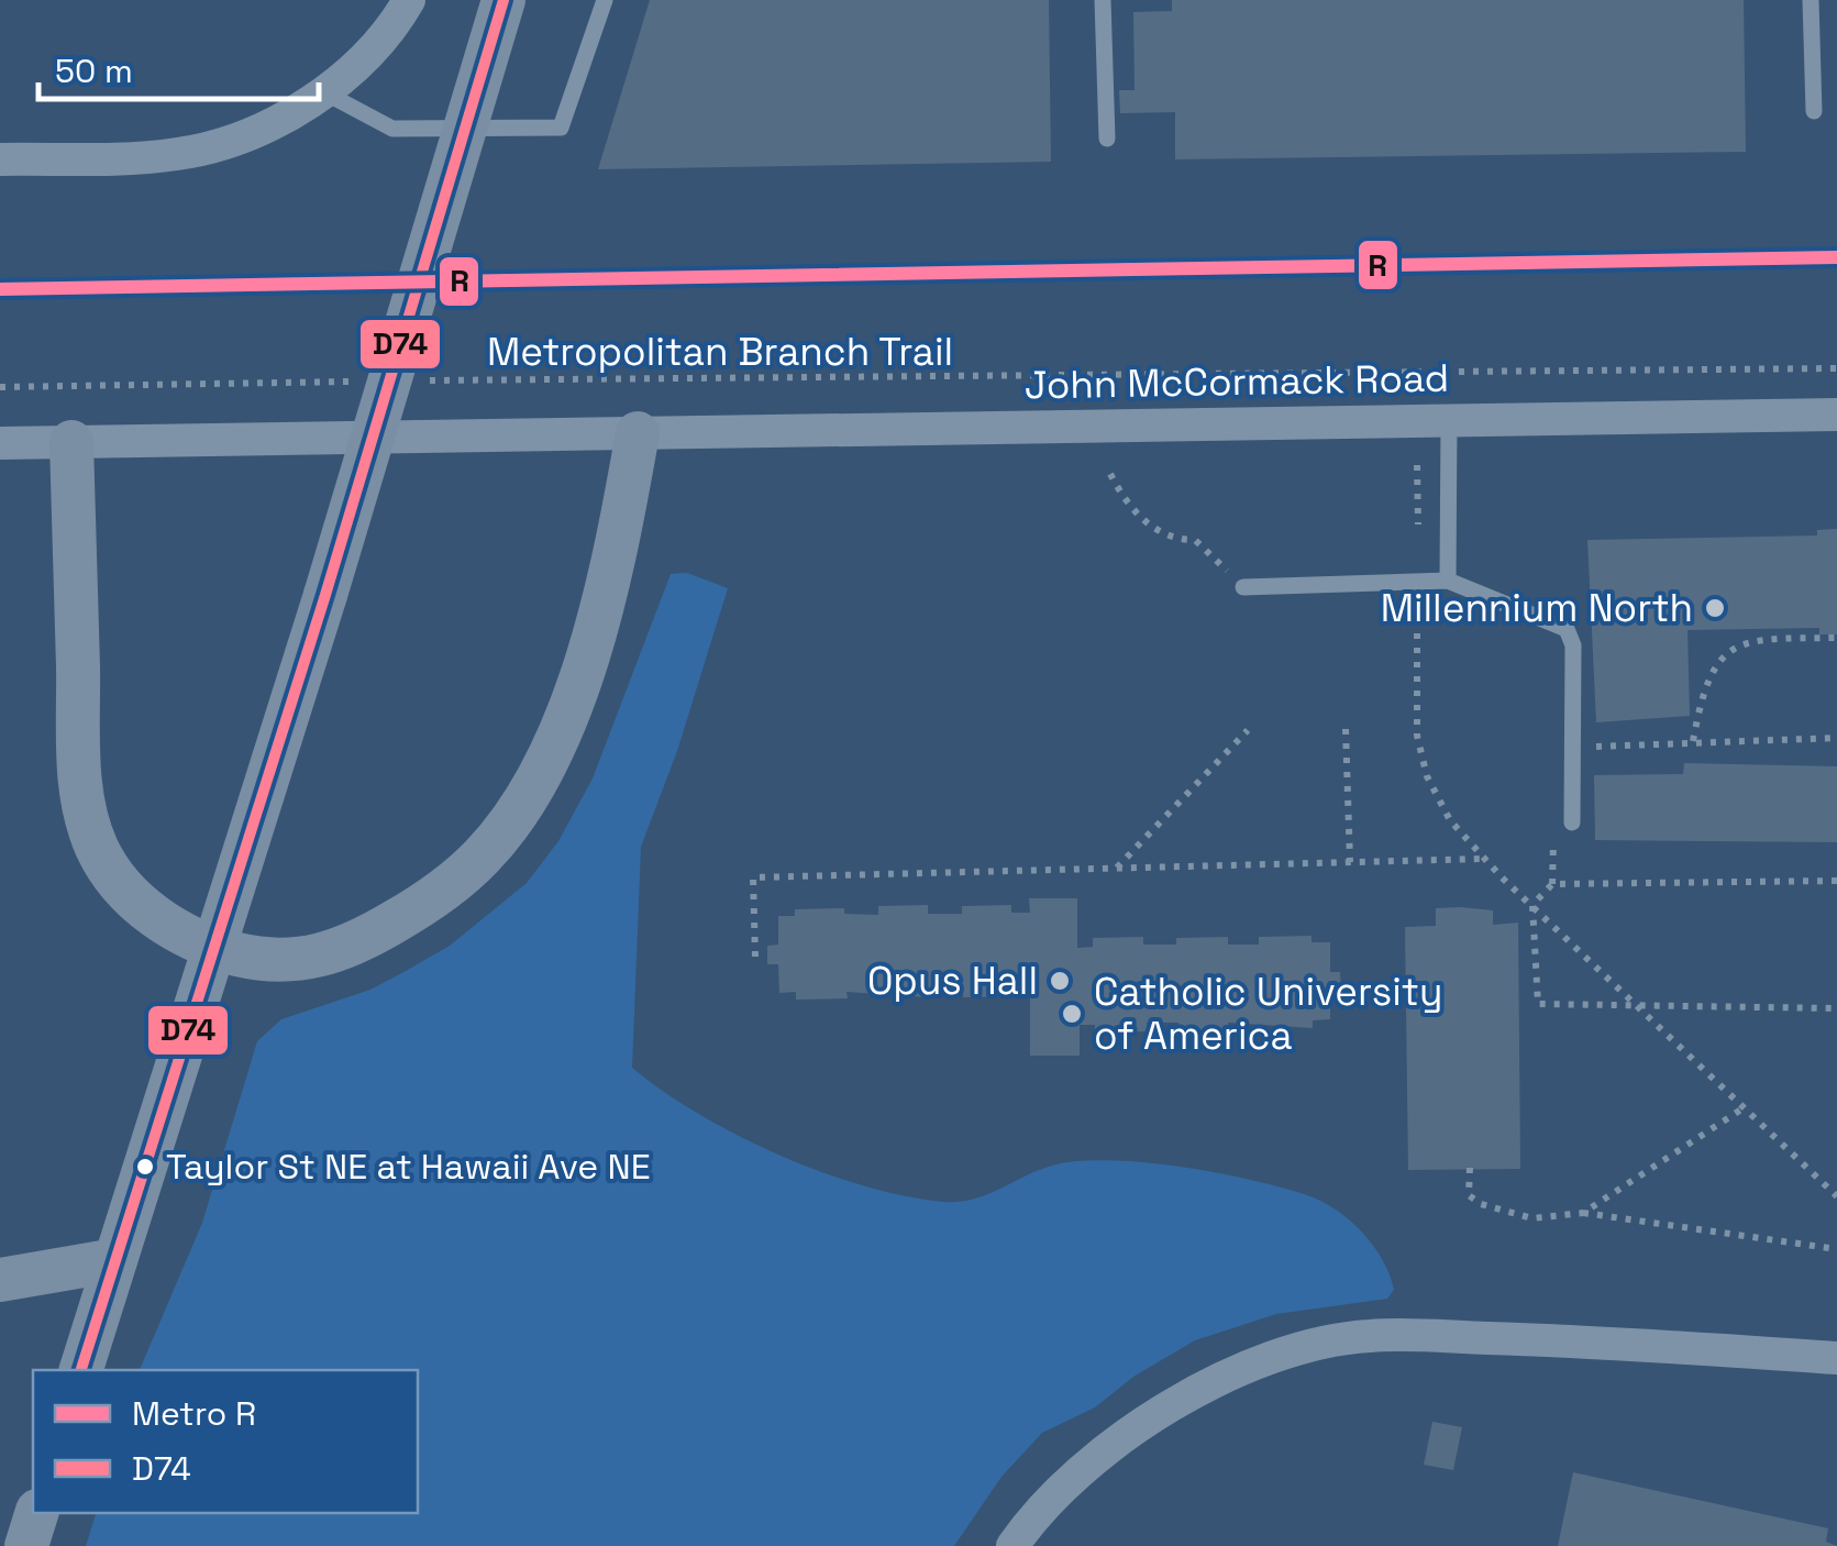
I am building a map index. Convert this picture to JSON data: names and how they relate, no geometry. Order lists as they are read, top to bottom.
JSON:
{
  "streets": {
    "street": ["John McCormack Road"],
    "path": ["Metropolitan Branch Trail"]
  },
  "places": [
    "Millennium North",
    "Opus Hall",
    "Catholic University of America",
    "Taylor St NE at Hawaii Ave NE"
  ],
  "lines": ["transit line D74", "metro line R"],
  "legend": ["Metro R", "D74"],
  "scale_bar": "50 m"
}
